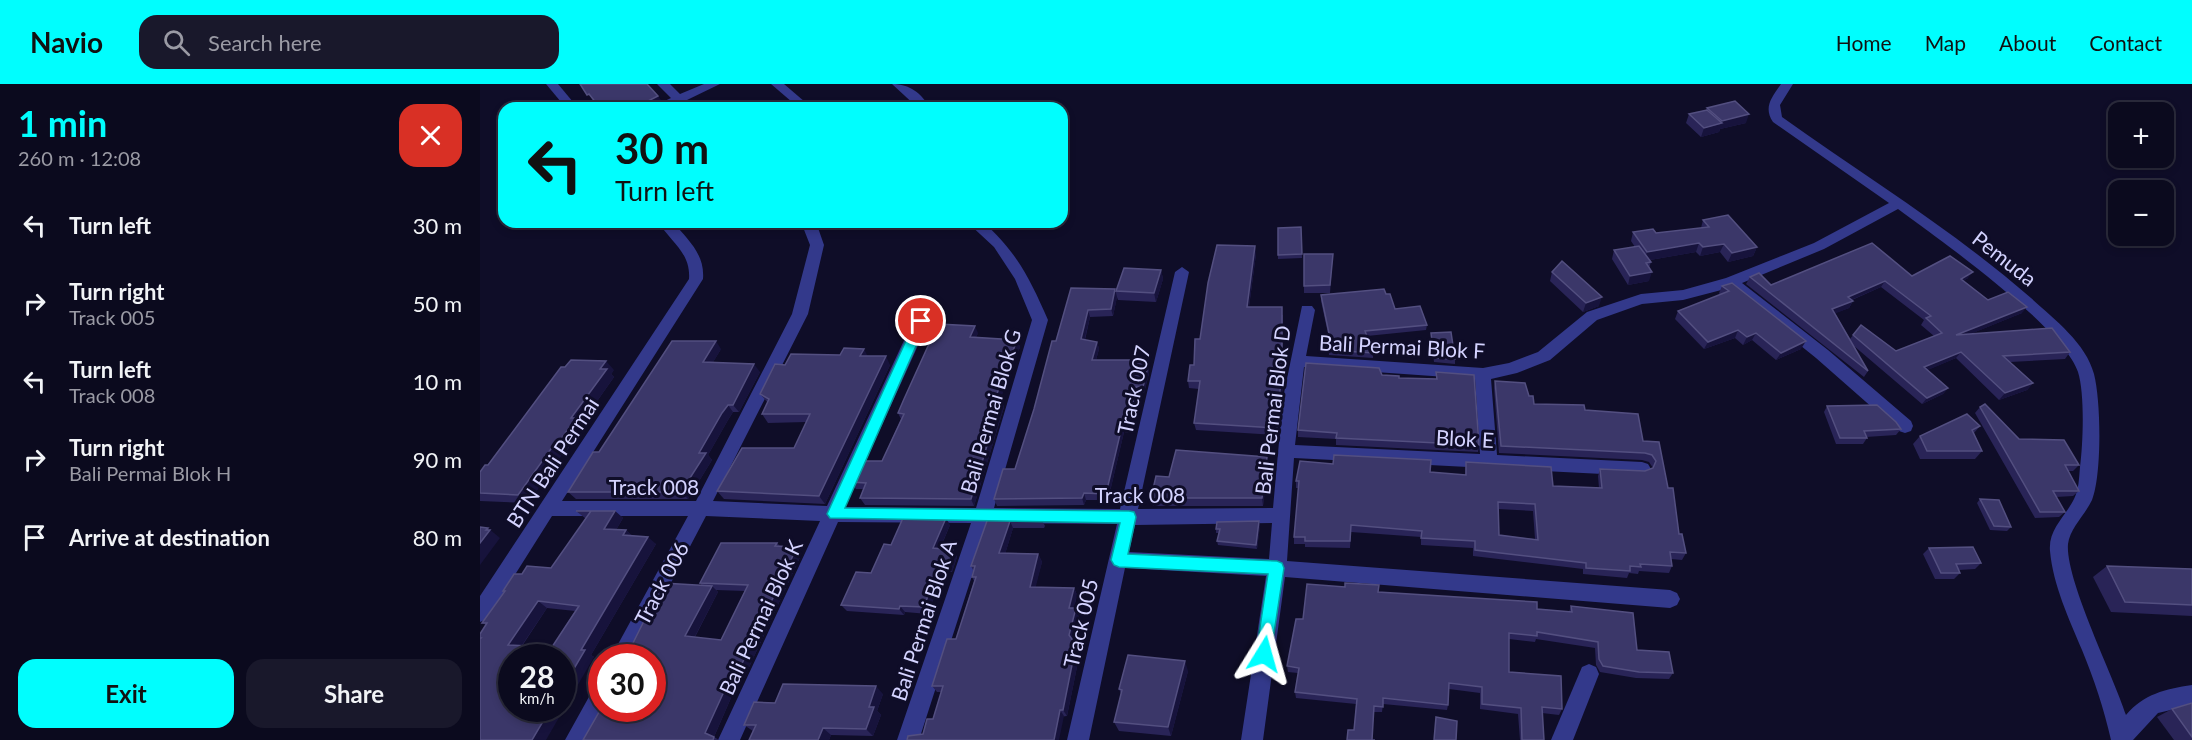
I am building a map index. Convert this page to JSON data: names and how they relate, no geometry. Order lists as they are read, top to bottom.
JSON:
{
  "streets": {
    "street": [
      "Pemuda",
      "Bali Permai Blok F",
      "Track 007",
      "Bali Permai Blok D",
      "Bali Permai Blok G",
      "Blok E",
      "BTN Bali Permai",
      "Track 008",
      "Track 006",
      "Bali Permai Blok K",
      "Bali Permai Blok A",
      "Track 005"
    ]
  },
  "crossings": [
    ["Pemuda", "Bali Permai Blok F"],
    ["Bali Permai Blok F", "Bali Permai Blok D"],
    ["Track 007", "Track 008"],
    ["Track 007", "Track 005"],
    ["Bali Permai Blok D", "Blok E"],
    ["Bali Permai Blok D", "Track 008"],
    ["Bali Permai Blok G", "Track 008"],
    ["Bali Permai Blok G", "Bali Permai Blok A"],
    ["BTN Bali Permai", "Track 008"],
    ["Track 008", "Track 006"],
    ["Track 008", "Bali Permai Blok K"],
    ["Track 008", "Bali Permai Blok A"],
    ["Track 008", "Track 005"]
  ],
  "page": {
    "header": "Navio",
    "search": "Search here",
    "nav": [
      "Home",
      "Map",
      "About",
      "Contact"
    ],
    "heading": ["1 min", "260 m · 12:08"],
    "map_buttons": ["+", "−"],
    "turn": ["30 m", "Turn left"],
    "list": [
      {
        "name": "Turn left",
        "value": "30 m"
      },
      {
        "name": "Turn right",
        "note": "Track 005",
        "value": "50 m"
      },
      {
        "name": "Turn left",
        "note": "Track 008",
        "value": "10 m"
      },
      {
        "name": "Turn right",
        "note": "Bali Permai Blok H",
        "value": "90 m"
      },
      {
        "name": "Arrive at destination",
        "value": "80 m"
      }
    ],
    "speed": "28 km/h",
    "limit": "30",
    "buttons": ["Exit", "Share"]
  }
}
